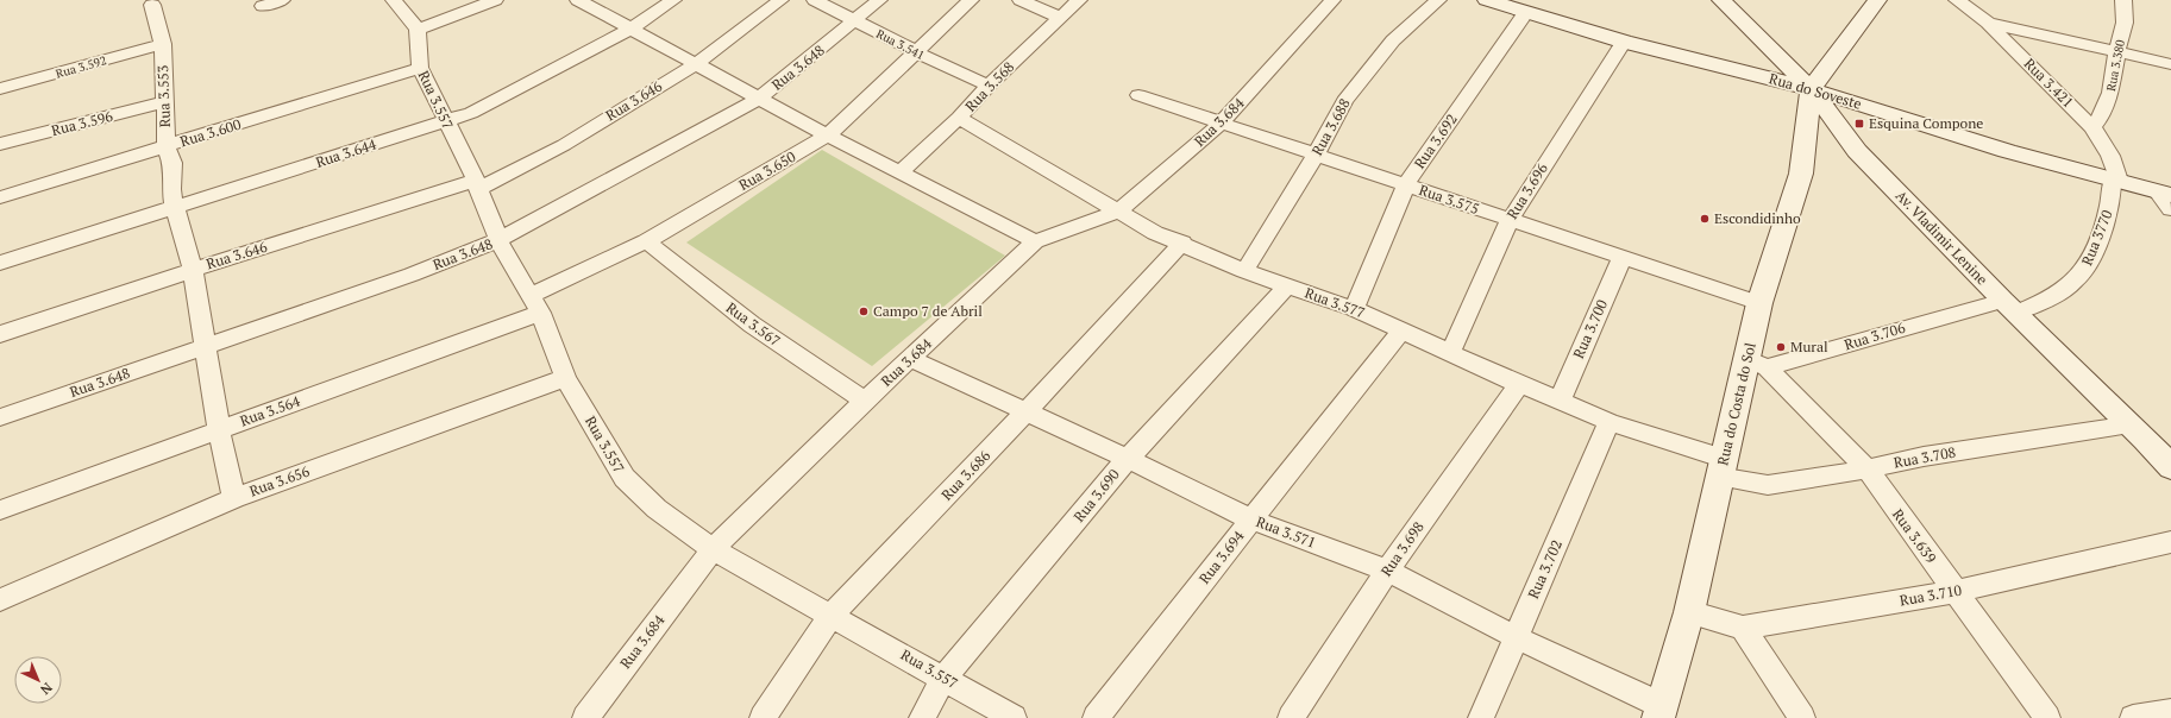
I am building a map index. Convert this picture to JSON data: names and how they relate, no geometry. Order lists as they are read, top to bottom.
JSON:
{
  "streets": {
    "street": [
      "Rua 3.541",
      "Rua 3.380",
      "Rua 3.592",
      "Rua 3.648",
      "Rua 3.421",
      "Rua 3.568",
      "Rua do Soveste",
      "Rua 3.553",
      "Rua 3.557",
      "Rua 3.646",
      "Rua 3.684",
      "Rua 3.596",
      "Rua 3.688",
      "Rua 3.600",
      "Rua 3.692",
      "Rua 3.644",
      "Rua 3.650",
      "Rua 3.696",
      "Rua 3.575",
      "Av. Vladimir Lenine",
      "Rua 3770",
      "Rua 3.577",
      "Rua 3.567",
      "Rua 3.700",
      "Rua 3.706",
      "Rua do Costa do Sol",
      "Rua 3.564",
      "Rua 3.708",
      "Rua 3.686",
      "Rua 3.656",
      "Rua 3.690",
      "Rua 3.571",
      "Rua 3.639",
      "Rua 3.698",
      "Rua 3.694",
      "Rua 3.702",
      "Rua 3.710"
    ]
  },
  "crossings": [
    ["Rua 3.541", "Rua 3.648"],
    ["Rua 3.541", "Rua 3.568"],
    ["Rua 3.541", "Rua 3.650"],
    ["Rua 3.380", "Rua 3.421"],
    ["Rua 3.592", "Rua 3.553"],
    ["Rua 3.648", "Rua 3.553"],
    ["Rua 3.648", "Rua 3.557"],
    ["Rua 3.421", "Rua do Soveste"],
    ["Rua 3.421", "Rua 3770"],
    ["Rua 3.568", "Rua 3.577"],
    ["Rua do Soveste", "Rua 3.692"],
    ["Rua do Soveste", "Rua 3.696"],
    ["Rua do Soveste", "Av. Vladimir Lenine"],
    ["Rua do Soveste", "Rua 3770"],
    ["Rua do Soveste", "Rua do Costa do Sol"],
    ["Rua 3.553", "Rua 3.646"],
    ["Rua 3.553", "Rua 3.596"],
    ["Rua 3.553", "Rua 3.600"],
    ["Rua 3.553", "Rua 3.644"],
    ["Rua 3.553", "Rua 3.564"],
    ["Rua 3.553", "Rua 3.656"],
    ["Rua 3.557", "Rua 3.646"],
    ["Rua 3.557", "Rua 3.684"],
    ["Rua 3.557", "Rua 3.600"],
    ["Rua 3.557", "Rua 3.644"],
    ["Rua 3.557", "Rua 3.650"],
    ["Rua 3.557", "Rua 3.564"],
    ["Rua 3.557", "Rua 3.686"],
    ["Rua 3.557", "Rua 3.656"],
    ["Rua 3.557", "Rua 3.690"],
    ["Rua 3.684", "Rua 3.575"],
    ["Rua 3.684", "Rua 3.577"],
    ["Rua 3.684", "Rua 3.567"],
    ["Rua 3.684", "Rua 3.571"],
    ["Rua 3.688", "Rua 3.575"],
    ["Rua 3.688", "Rua 3.577"],
    ["Rua 3.692", "Rua 3.575"],
    ["Rua 3.692", "Rua 3.577"],
    ["Rua 3.650", "Rua 3.567"],
    ["Rua 3.650", "Rua 3.564"],
    ["Rua 3.696", "Rua 3.575"],
    ["Rua 3.696", "Rua 3.577"],
    ["Rua 3.575", "Rua 3.700"],
    ["Rua 3.575", "Rua do Costa do Sol"],
    ["Av. Vladimir Lenine", "Rua 3770"],
    ["Av. Vladimir Lenine", "Rua 3.706"],
    ["Av. Vladimir Lenine", "Rua do Costa do Sol"],
    ["Av. Vladimir Lenine", "Rua 3.708"],
    ["Rua 3770", "Rua 3.706"],
    ["Rua 3.577", "Rua 3.700"],
    ["Rua 3.577", "Rua do Costa do Sol"],
    ["Rua 3.577", "Rua 3.708"],
    ["Rua 3.577", "Rua 3.686"],
    ["Rua 3.577", "Rua 3.690"],
    ["Rua 3.577", "Rua 3.698"],
    ["Rua 3.577", "Rua 3.694"],
    ["Rua 3.577", "Rua 3.702"],
    ["Rua 3.706", "Rua do Costa do Sol"],
    ["Rua 3.706", "Rua 3.639"],
    ["Rua do Costa do Sol", "Rua 3.708"],
    ["Rua do Costa do Sol", "Rua 3.571"],
    ["Rua do Costa do Sol", "Rua 3.639"],
    ["Rua do Costa do Sol", "Rua 3.710"],
    ["Rua 3.708", "Rua 3.639"],
    ["Rua 3.686", "Rua 3.571"],
    ["Rua 3.690", "Rua 3.571"],
    ["Rua 3.571", "Rua 3.698"],
    ["Rua 3.571", "Rua 3.694"],
    ["Rua 3.571", "Rua 3.702"],
    ["Rua 3.639", "Rua 3.710"]
  ],
  "places": {
    "transit": ["Esquina Compone"],
    "other": ["Escondidinho", "Campo 7 de Abril", "Mural"]
  },
  "north": "bottom right"
}
